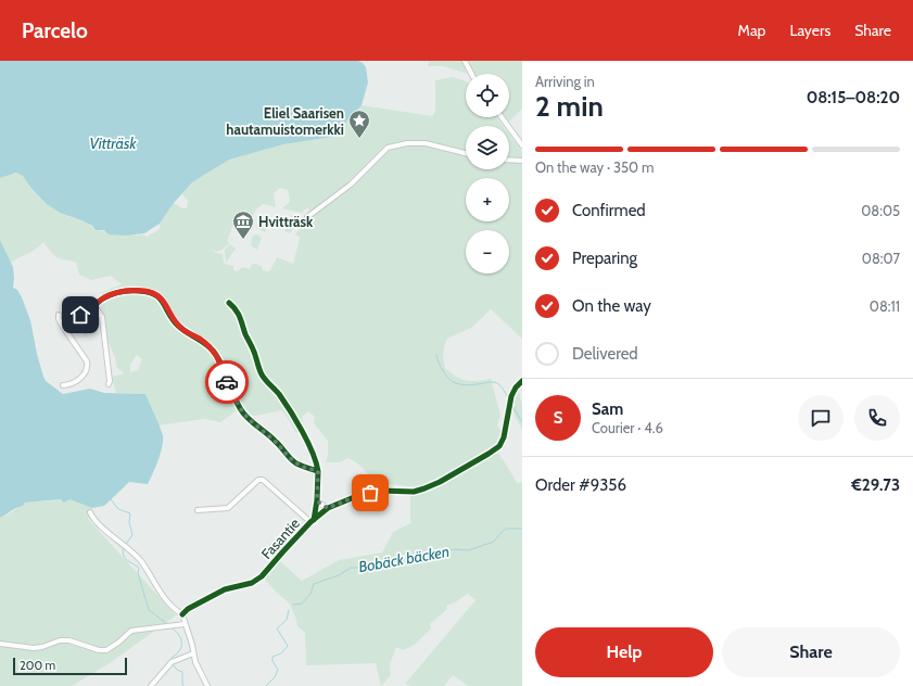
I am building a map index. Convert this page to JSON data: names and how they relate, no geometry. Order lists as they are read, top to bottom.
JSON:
{
  "streets": {
    "street": ["Fasantie"]
  },
  "water": ["Vitträsk", "Bobäck bäcken"],
  "places": {
    "place": ["Eliel Saarisen hautamuistomerkki"],
    "museum": ["Hvitträsk"]
  },
  "scale_bar": "200 m",
  "page": {
    "header": "Parcelo",
    "nav": ["Map", "Layers", "Share"],
    "heading": ["2 min", "Arriving in", "08:15–08:20"],
    "panel": [
      "Sam",
      "Courier · 4.6",
      "Order #9356",
      "€29.73"
    ],
    "map_buttons": ["+", "−"],
    "bar": "On the way · 350 m",
    "list": [
      ["Confirmed", "08:05"],
      ["Preparing", "08:07"],
      ["On the way", "08:11"],
      "Delivered"
    ],
    "round": "S",
    "buttons": ["Help", "Share"],
    "scale": "200 m"
  }
}
